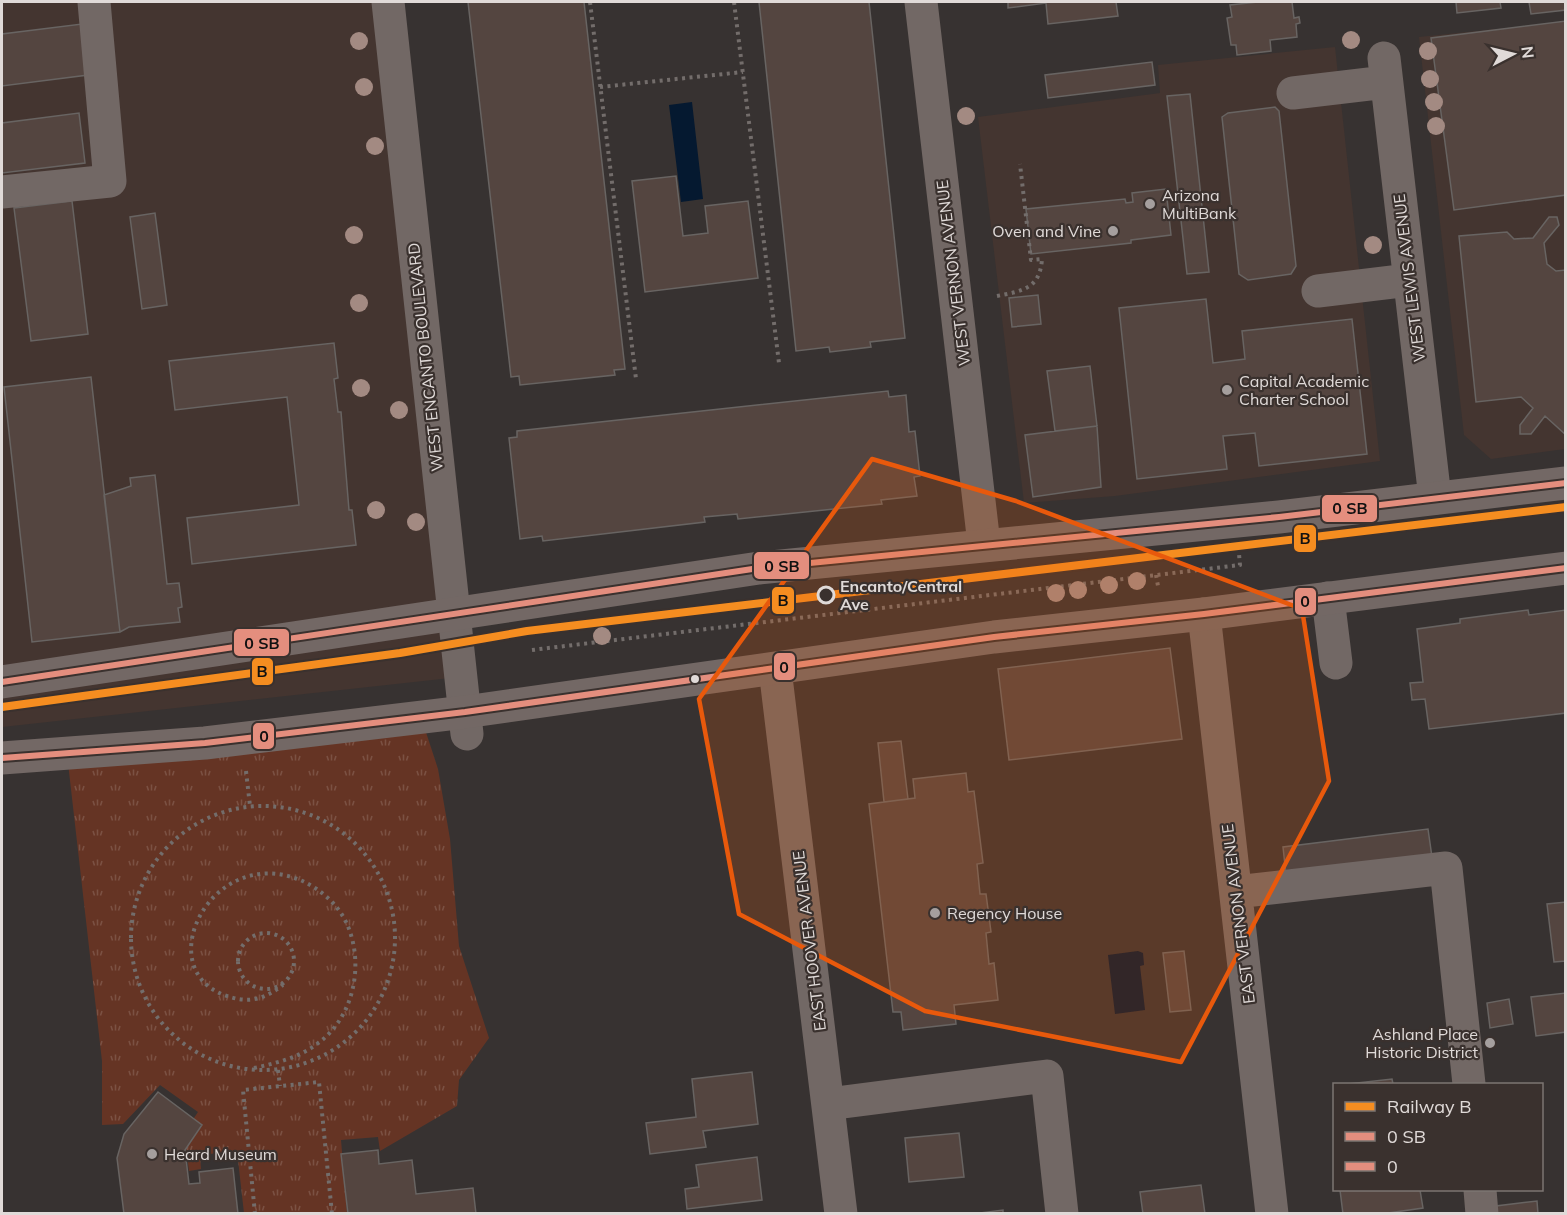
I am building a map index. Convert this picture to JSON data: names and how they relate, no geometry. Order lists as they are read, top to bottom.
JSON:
{
  "streets": {
    "street": [
      "WEST VERNON AVENUE",
      "WEST LEWIS AVENUE",
      "WEST ENCANTO BOULEVARD",
      "EAST VERNON AVENUE",
      "EAST HOOVER AVENUE"
    ]
  },
  "places": [
    "Arizona MultiBank",
    "Oven and Vine",
    "Capital Academic Charter School",
    "Encanto/Central Ave",
    "Regency House",
    "Ashland Place Historic District",
    "Heard Museum"
  ],
  "lines": ["rail line B", "transit line 0"],
  "legend": ["Railway B", "0 SB", "0"],
  "north": "right"
}
